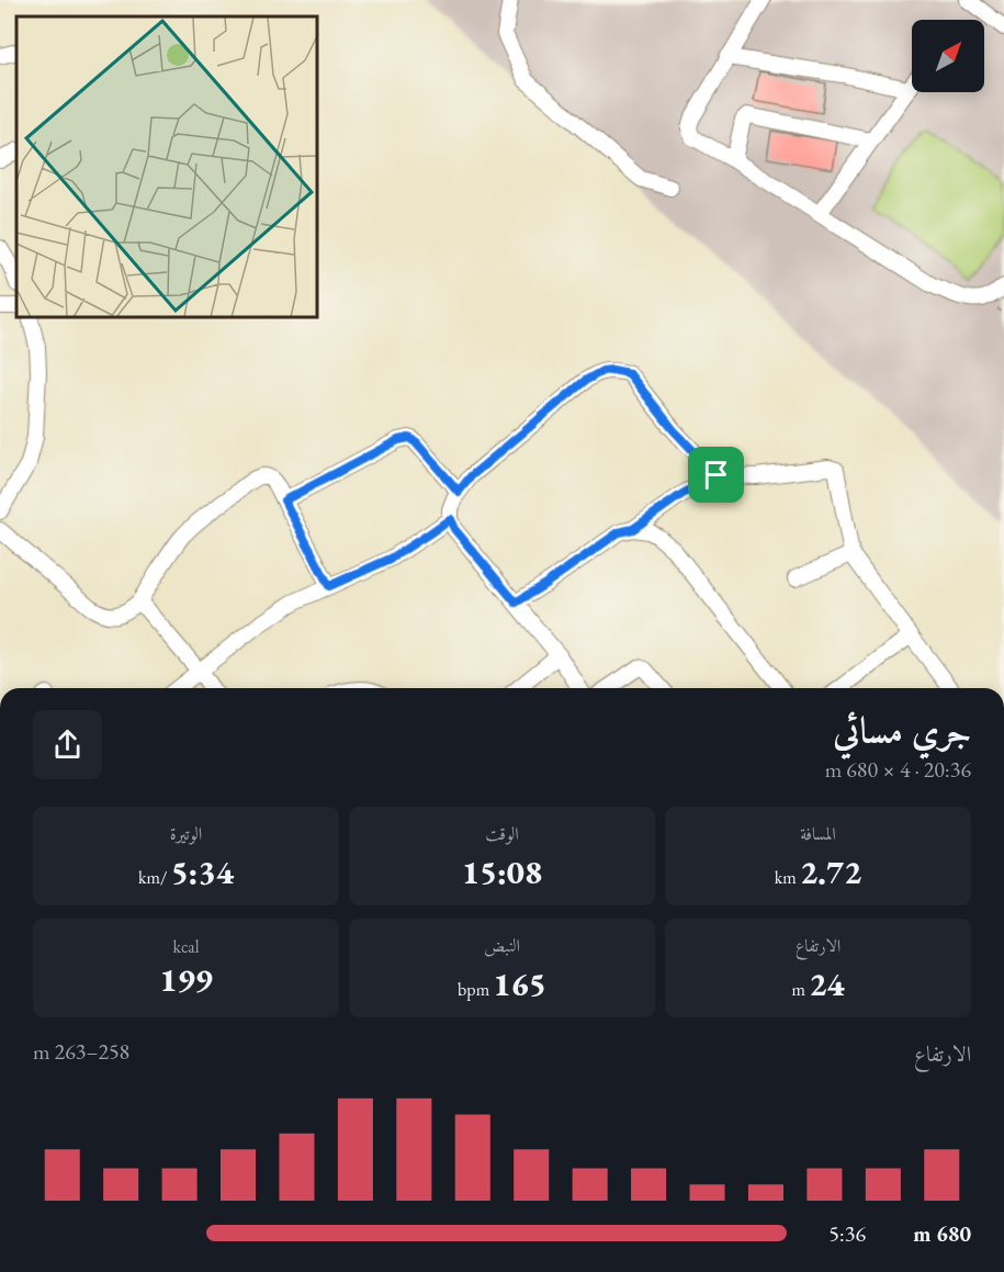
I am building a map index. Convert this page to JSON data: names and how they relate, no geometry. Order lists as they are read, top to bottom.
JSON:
{
  "north": "top right",
  "page": {
    "heading": ["جري مسائي", "20:36 · 4 × 680 m"],
    "stats": [
      ["المسافة", "2.72 km"],
      ["الوقت", "15:08"],
      ["الوتيرة", "5:34 /km"],
      ["الارتفاع", "24 m"],
      ["النبض", "165 bpm"],
      ["kcal", "199"]
    ],
    "chart": ["الارتفاع", "258–263 m"],
    "list": [
      {
        "name": "680 m",
        "note": "5:36"
      }
    ]
  }
}
